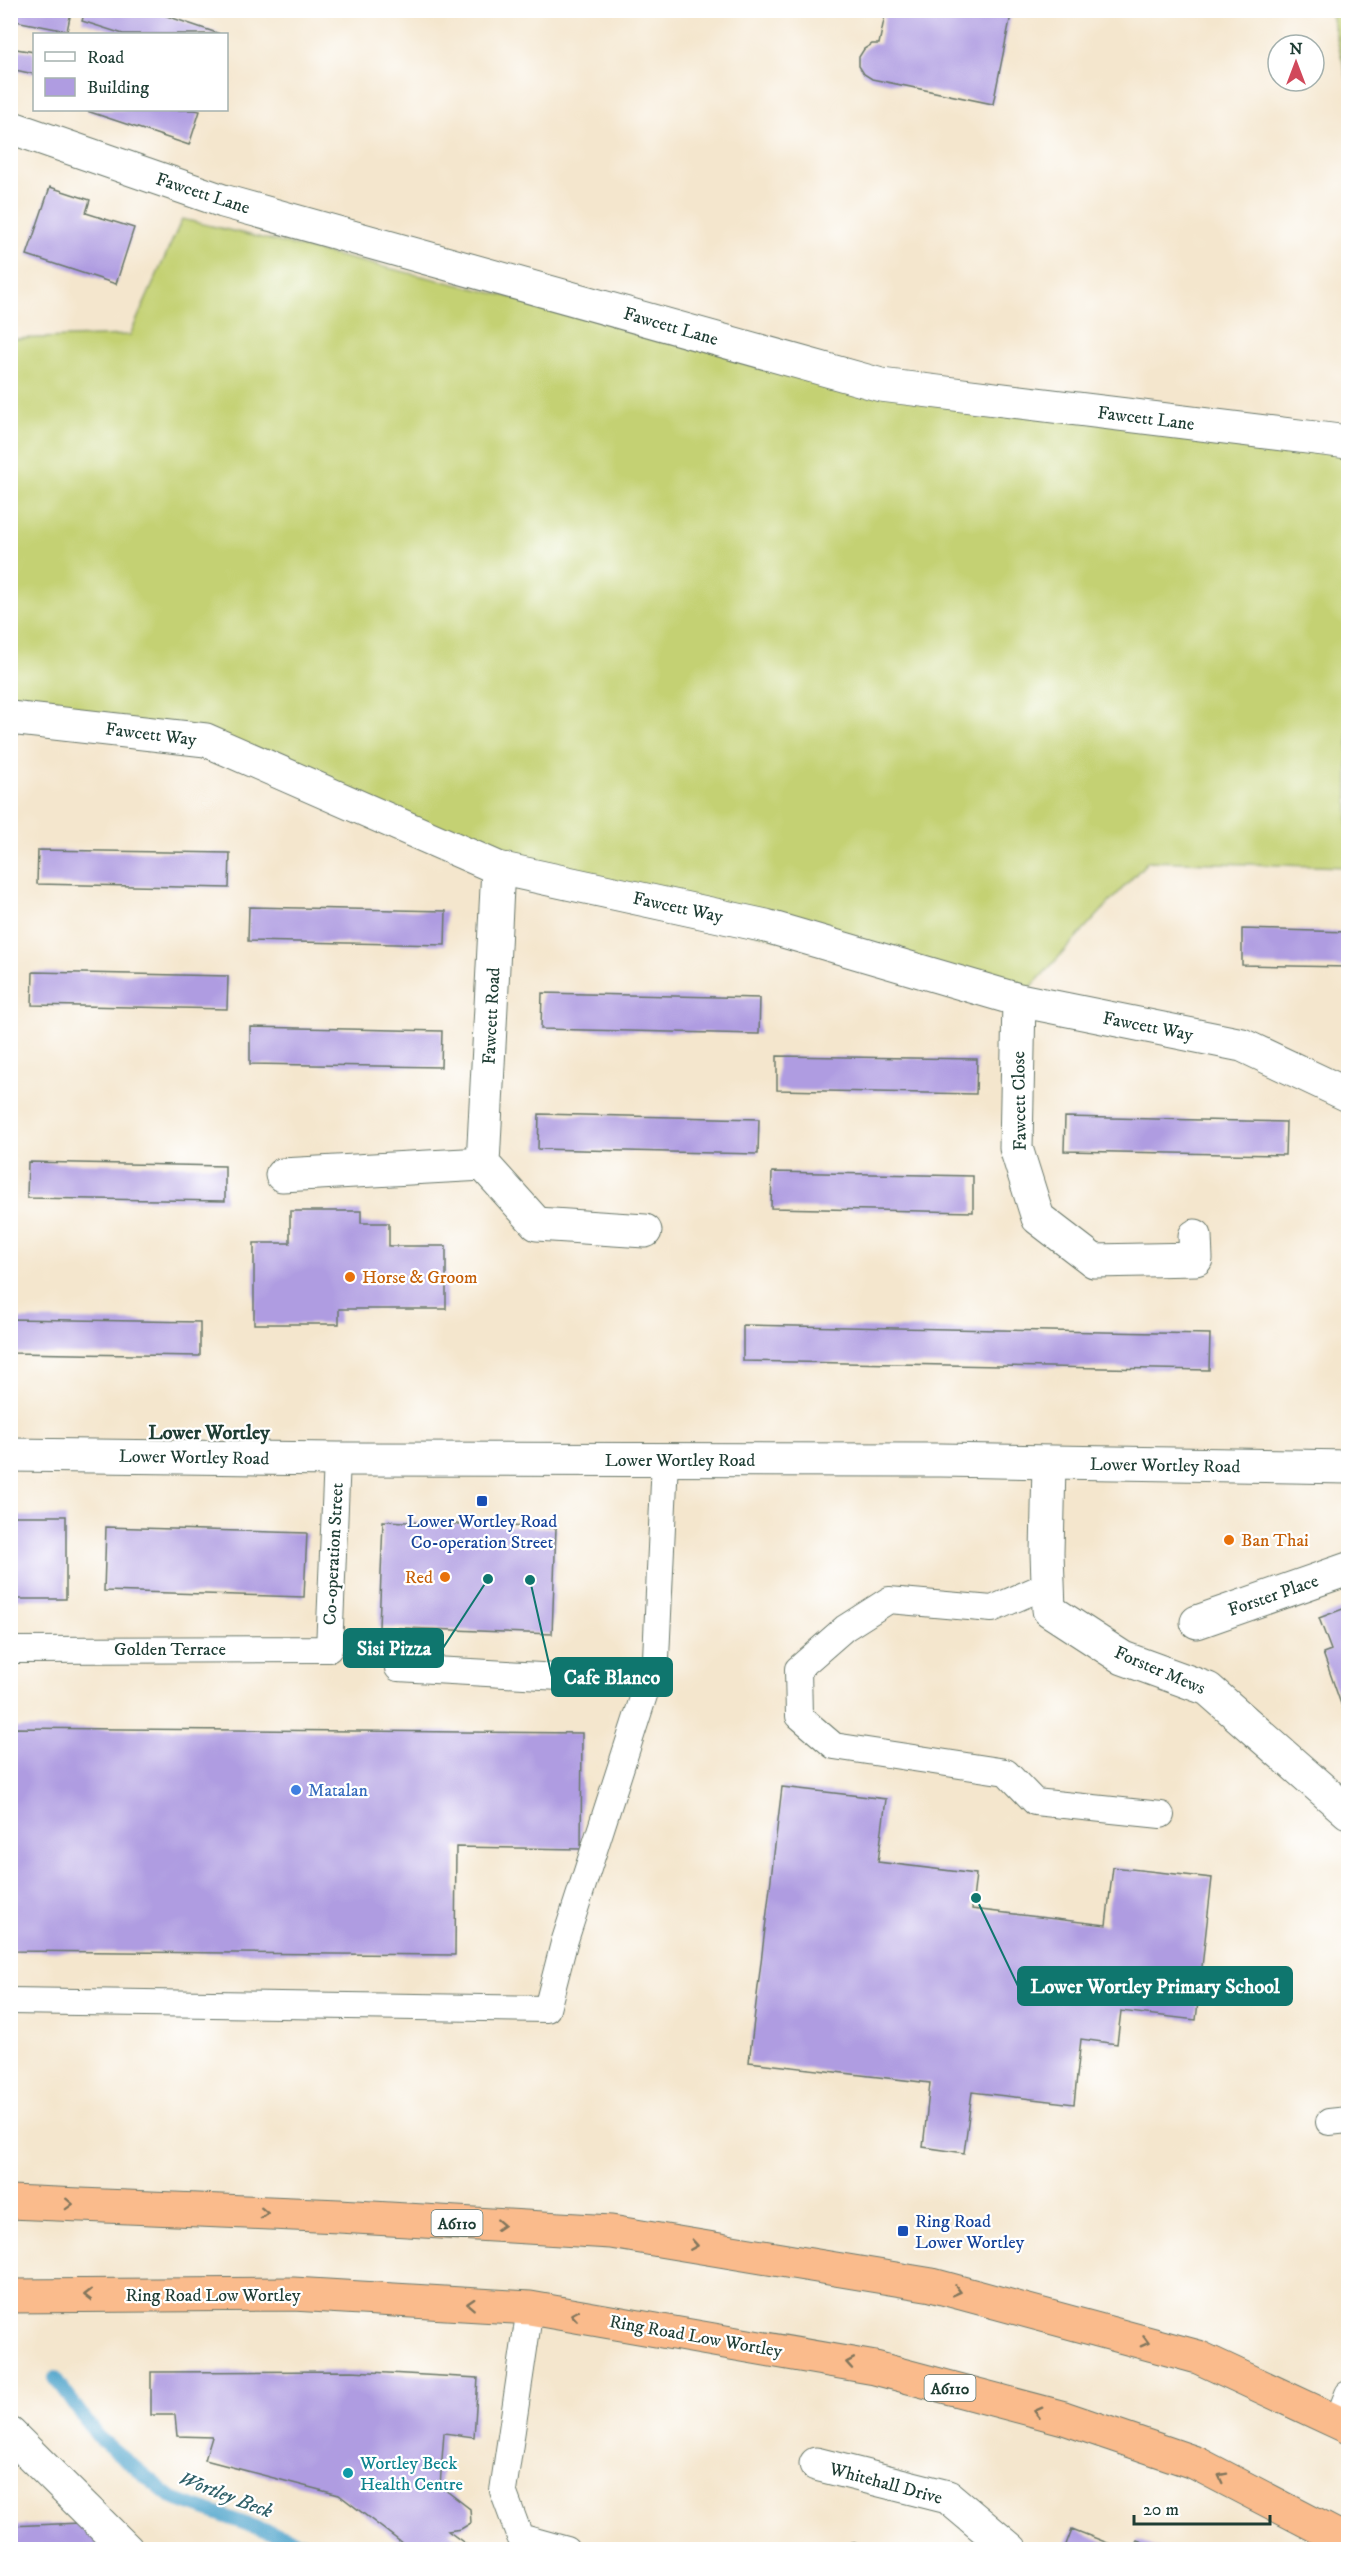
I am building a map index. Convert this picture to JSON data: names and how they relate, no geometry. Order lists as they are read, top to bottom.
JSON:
{
  "streets": {
    "highway": ["A6110", "Ring Road Low Wortley"],
    "street": [
      "Fawcett Lane",
      "Fawcett Way",
      "Fawcett Road",
      "Fawcett Close",
      "Lower Wortley Road",
      "Forster Place",
      "Forster Mews",
      "Whitehall Drive"
    ],
    "lane": ["Co-operation Street", "Golden Terrace"]
  },
  "crossings": [
    ["Fawcett Way", "Fawcett Road"],
    ["Fawcett Way", "Fawcett Close"],
    ["Lower Wortley Road", "Co-operation Street"],
    ["Lower Wortley Road", "Forster Mews"],
    ["Co-operation Street", "Golden Terrace"]
  ],
  "districts": ["Lower Wortley"],
  "water": ["Wortley Beck"],
  "places": {
    "other": [
      "Horse & Groom",
      "Ban Thai",
      "Red",
      "Sisi Pizza",
      "Cafe Blanco",
      "Matalan",
      "Lower Wortley Primary School",
      "Wortley Beck Health Centre"
    ],
    "transit": ["Lower Wortley Road Co-operation Street", "Ring Road Lower Wortley"]
  },
  "legend": ["Road", "Building"],
  "scale_bar": "20 m",
  "north": "top"
}
